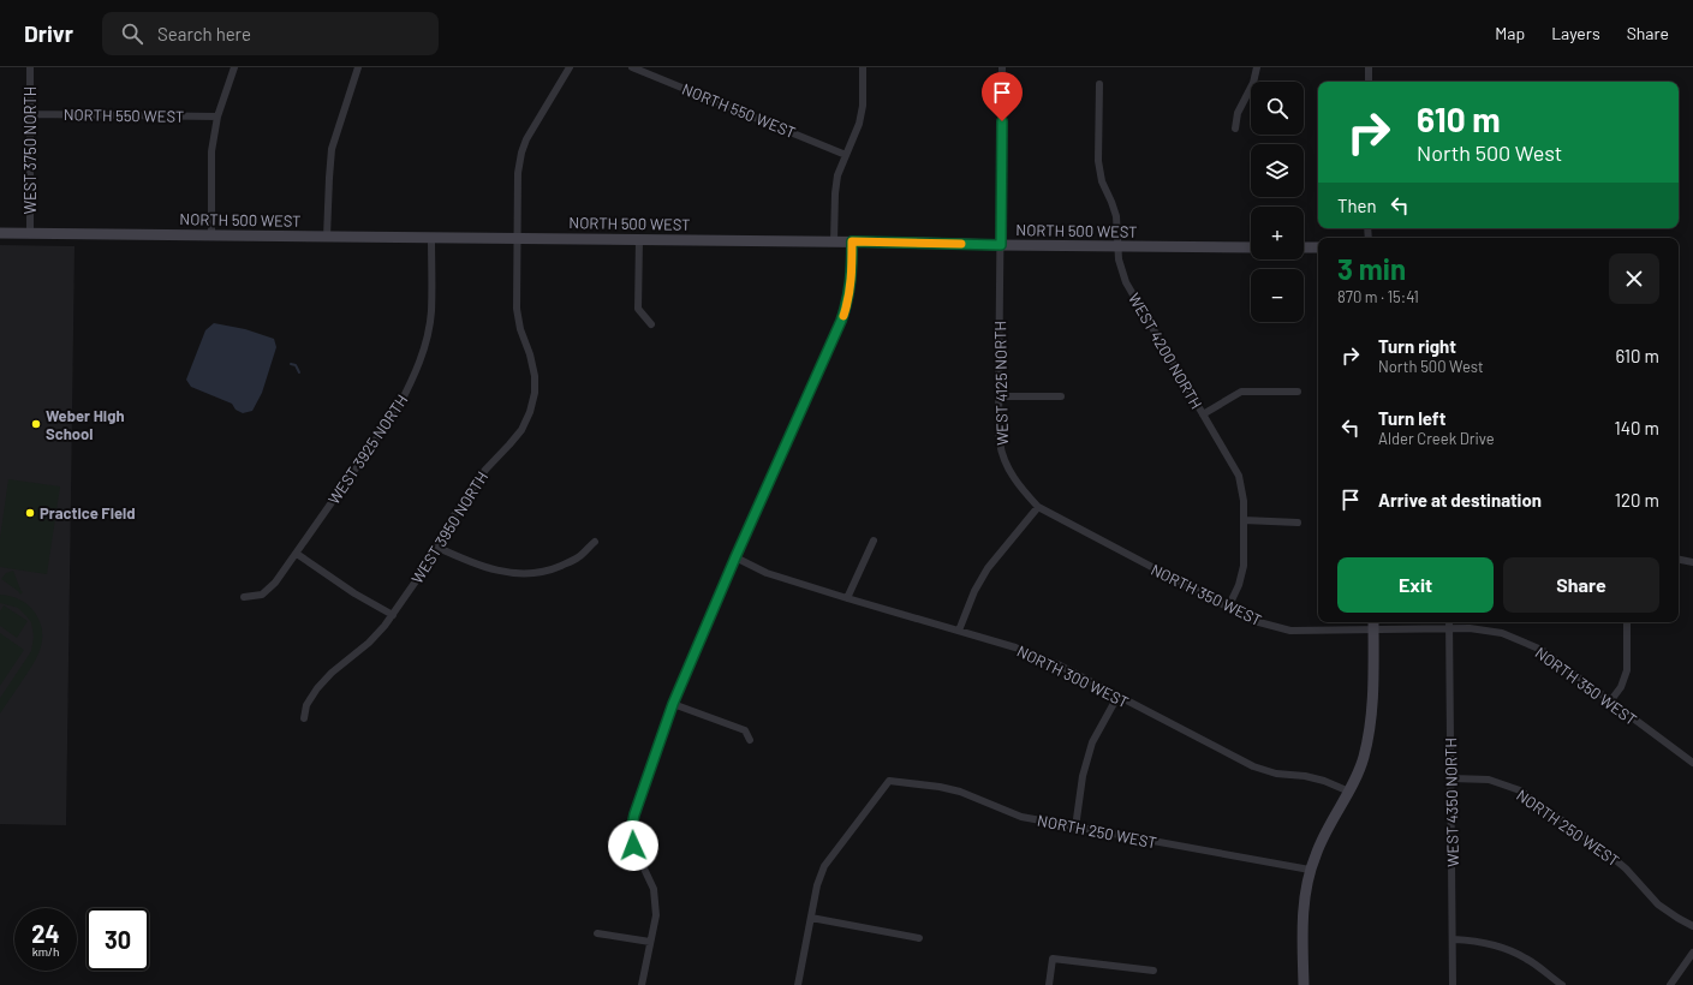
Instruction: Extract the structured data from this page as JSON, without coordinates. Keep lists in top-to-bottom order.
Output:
{
  "streets": {
    "street": [
      "NORTH 550 WEST",
      "WEST 3750 NORTH",
      "NORTH 500 WEST",
      "WEST 4200 NORTH",
      "WEST 4125 NORTH",
      "WEST 3925 NORTH",
      "WEST 3950 NORTH",
      "NORTH 350 WEST",
      "NORTH 300 WEST",
      "WEST 4350 NORTH",
      "NORTH 250 WEST"
    ]
  },
  "crossings": [
    ["NORTH 550 WEST", "WEST 3750 NORTH"],
    ["WEST 3750 NORTH", "NORTH 500 WEST"],
    ["NORTH 500 WEST", "WEST 4200 NORTH"],
    ["NORTH 500 WEST", "WEST 4125 NORTH"],
    ["NORTH 500 WEST", "WEST 3925 NORTH"],
    ["NORTH 500 WEST", "WEST 3950 NORTH"],
    ["WEST 4200 NORTH", "NORTH 350 WEST"],
    ["WEST 4125 NORTH", "NORTH 350 WEST"],
    ["NORTH 350 WEST", "WEST 4350 NORTH"],
    ["WEST 4350 NORTH", "NORTH 250 WEST"]
  ],
  "places": ["Weber High School", "Practice Field"],
  "page": {
    "header": "Drivr",
    "search": "Search here",
    "nav": ["Map", "Layers", "Share"],
    "map_buttons": ["+", "−"],
    "turn": ["610 m", "North 500 West"],
    "then": "Then",
    "heading": ["3 min", "870 m · 15:41"],
    "list": [
      {
        "name": "Turn right",
        "note": "North 500 West",
        "value": "610 m"
      },
      {
        "name": "Turn left",
        "note": "Alder Creek Drive",
        "value": "140 m"
      },
      {
        "name": "Arrive at destination",
        "value": "120 m"
      }
    ],
    "buttons": ["Exit", "Share"],
    "speed": "24 km/h",
    "limit": "30"
  }
}
